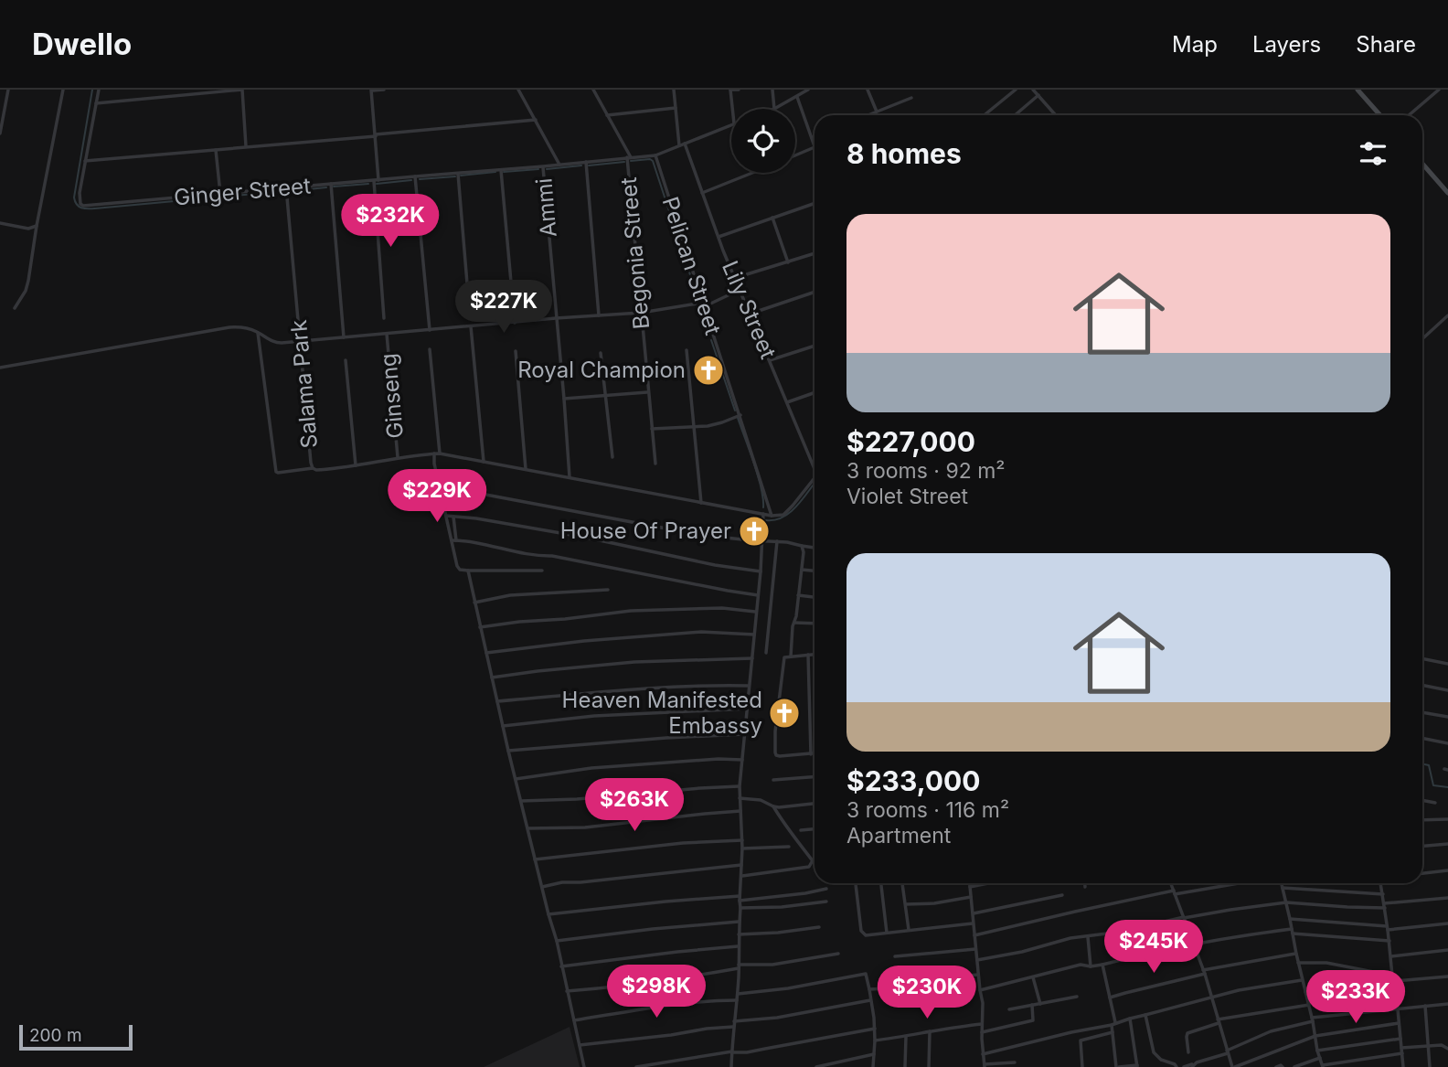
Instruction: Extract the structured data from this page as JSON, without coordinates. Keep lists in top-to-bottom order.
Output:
{
  "streets": {
    "street": [
      "Ginger Street",
      "Ammi",
      "Begonia Street",
      "Pelican Street",
      "Lily Street",
      "Salama Park",
      "Ginseng"
    ]
  },
  "crossings": [
    ["Ginger Street", "Ammi"],
    ["Ginger Street", "Begonia Street"],
    ["Ginger Street", "Pelican Street"],
    ["Ginger Street", "Lily Street"],
    ["Ginger Street", "Salama Park"],
    ["Ammi", "Salama Park"],
    ["Salama Park", "Ginseng"]
  ],
  "places": {
    "church": ["Royal Champion", "House Of Prayer", "Heaven Manifested Embassy"]
  },
  "scale_bar": "200 m",
  "page": {
    "header": "Dwello",
    "nav": ["Map", "Layers", "Share"],
    "heading": "8 homes",
    "list": [
      {
        "name": "$227,000",
        "note": "3 rooms · 92 m² · Violet Street"
      },
      {
        "name": "$233,000",
        "note": "3 rooms · 116 m² · Apartment"
      }
    ],
    "price": [
      "$232K",
      "$227K",
      "$229K",
      "$263K",
      "$245K",
      "$298K",
      "$230K",
      "$233K"
    ],
    "scale": "200 m"
  }
}
